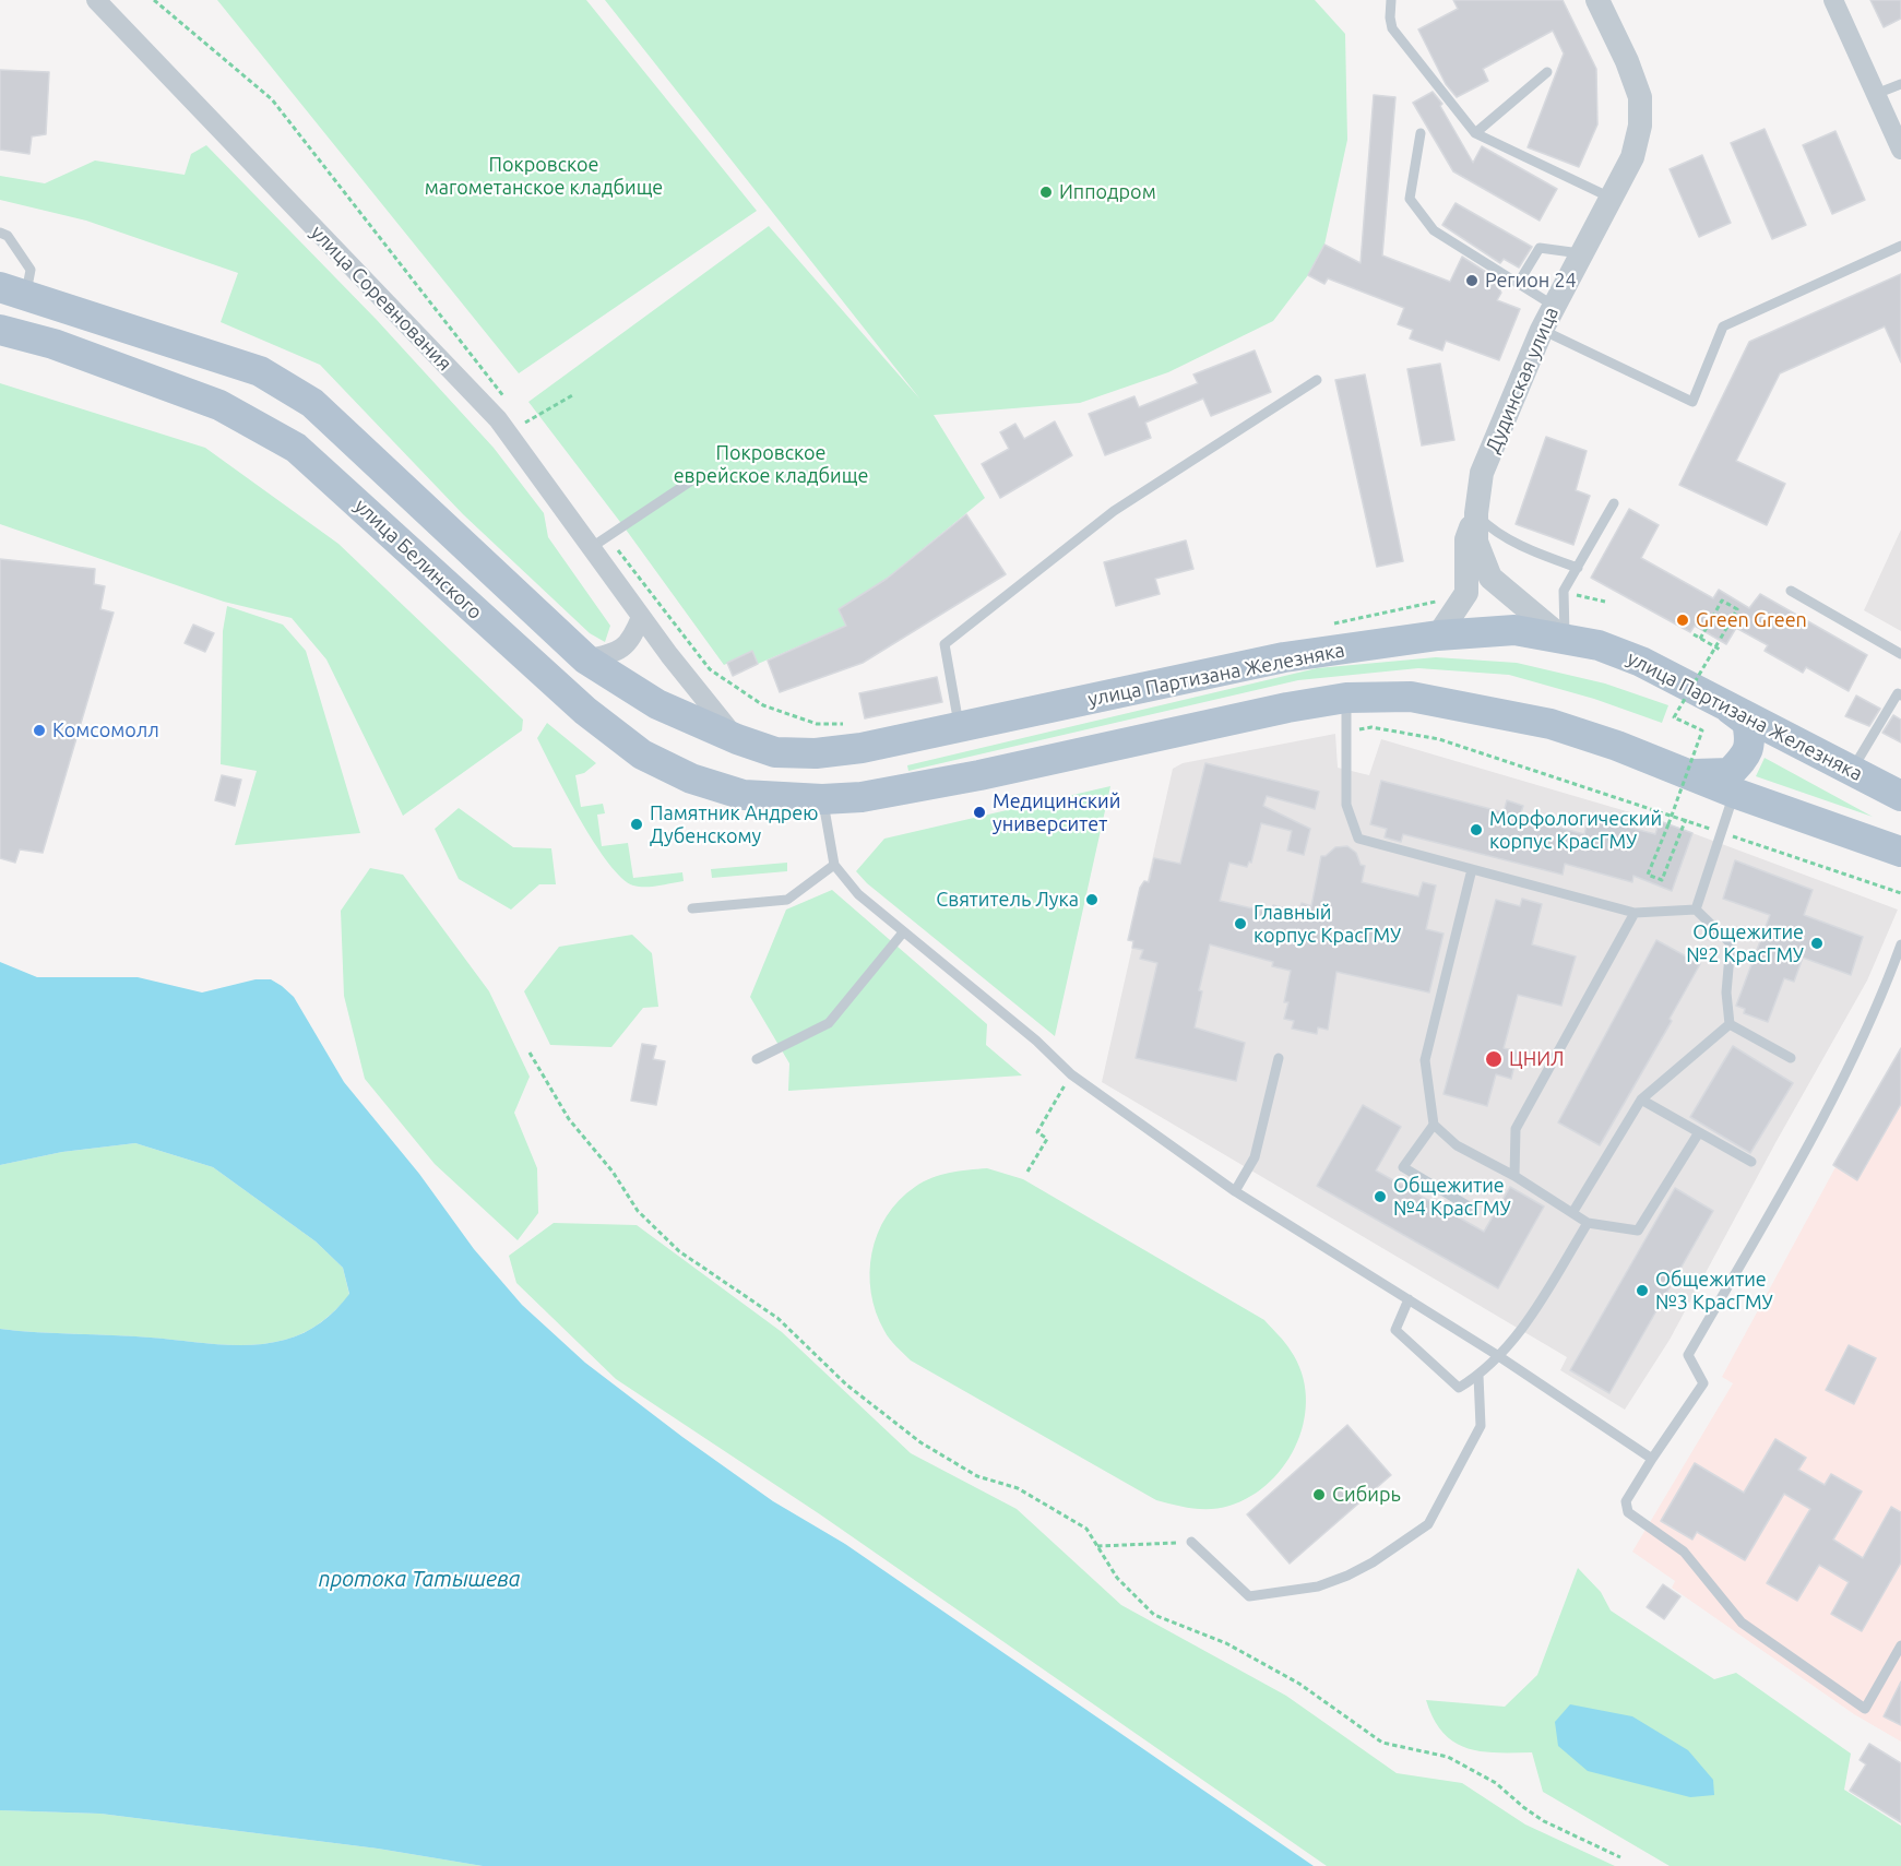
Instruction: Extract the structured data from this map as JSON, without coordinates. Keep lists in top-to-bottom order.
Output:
{
  "streets": {
    "main road": ["улица Белинского", "улица Партизана Железняка"],
    "street": ["улица Соревнования", "Дудинская улица"]
  },
  "crossings": [
    ["улица Соревнования", "улица Белинского"],
    ["улица Соревнования", "улица Партизана Железняка"],
    ["улица Белинского", "улица Партизана Железняка"]
  ],
  "water": ["протока Татышева"],
  "parks": ["Покровское магометанское кладбище", "Покровское еврейское кладбище"],
  "places": [
    "Ипподром",
    "Регион 24",
    "Green Green",
    "Комсомолл",
    "Медицинский университет",
    "Памятник Андрею Дубенскому",
    "Морфологический корпус КрасГМУ",
    "Святитель Лука",
    "Главный корпус КрасГМУ",
    "Общежитие №2 КрасГМУ",
    "ЦНИЛ",
    "Общежитие №4 КрасГМУ",
    "Общежитие №3 КрасГМУ",
    "Сибирь"
  ]
}
